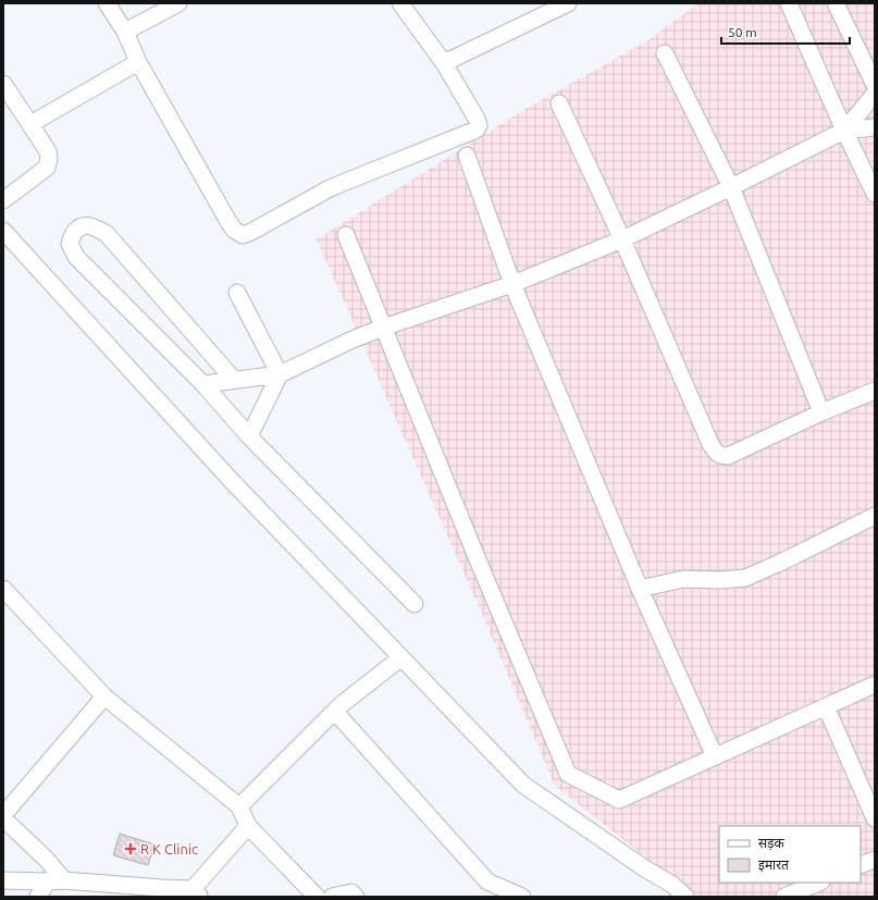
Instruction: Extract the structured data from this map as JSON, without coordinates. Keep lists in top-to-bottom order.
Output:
{
  "places": {
    "health": ["R K Clinic"]
  },
  "legend": ["सड़क", "इमारत"],
  "scale_bar": "50 m"
}
